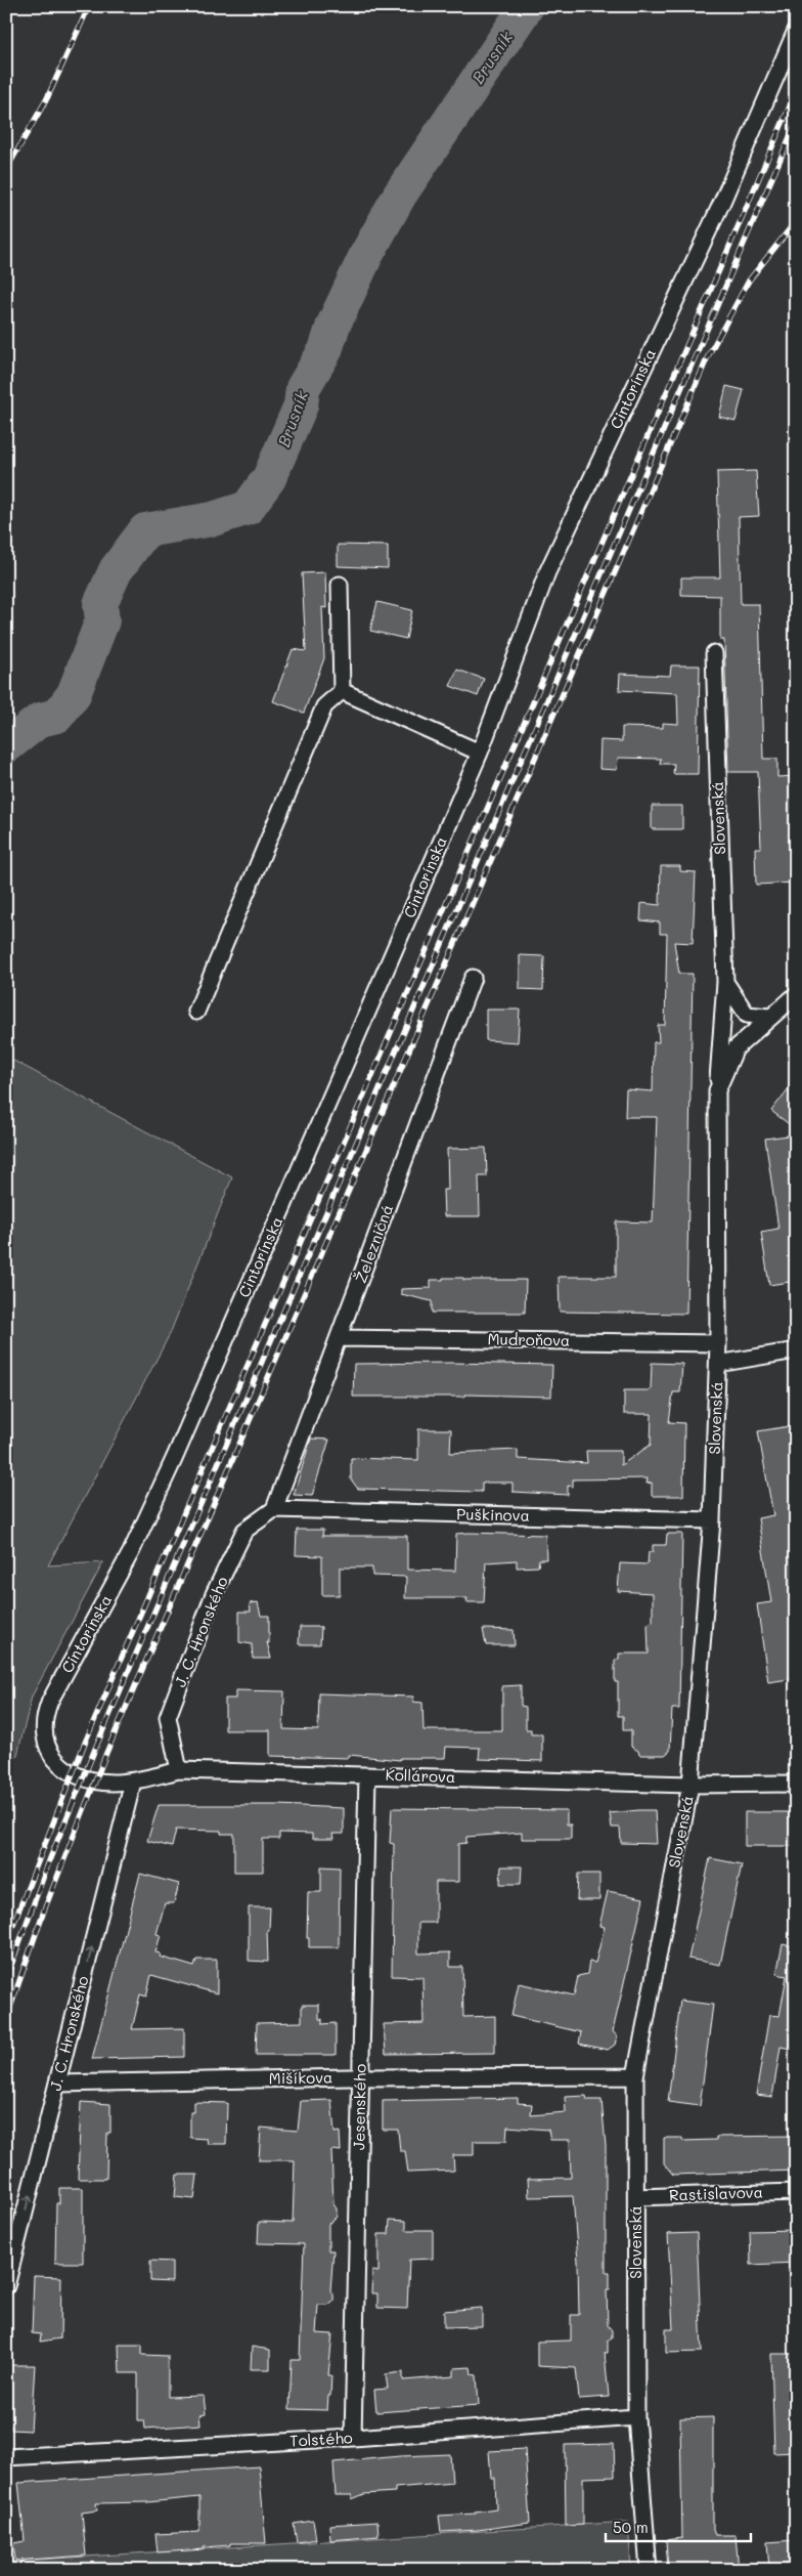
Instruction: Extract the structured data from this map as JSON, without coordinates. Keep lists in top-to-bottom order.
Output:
{
  "streets": {
    "street": [
      "Cintorínska",
      "Slovenská",
      "Železničná",
      "Mudroňova",
      "Puškinova",
      "J. C. Hronského",
      "Kollárova",
      "Mišíkova",
      "Jesenského",
      "Rastislavova",
      "Tolstého"
    ]
  },
  "crossings": [
    ["Cintorínska", "Kollárova"],
    ["Slovenská", "Mudroňova"],
    ["Slovenská", "Puškinova"],
    ["Slovenská", "Kollárova"],
    ["Slovenská", "Mišíkova"],
    ["Slovenská", "Rastislavova"],
    ["Slovenská", "Tolstého"],
    ["Železničná", "Mudroňova"],
    ["Železničná", "Puškinova"],
    ["Železničná", "J. C. Hronského"],
    ["Puškinova", "J. C. Hronského"],
    ["J. C. Hronského", "Kollárova"],
    ["J. C. Hronského", "Mišíkova"],
    ["Kollárova", "Jesenského"],
    ["Mišíkova", "Jesenského"],
    ["Jesenského", "Tolstého"]
  ],
  "one_way": ["J. C. Hronského"],
  "water": ["Brusník"],
  "scale_bar": "50 m"
}
